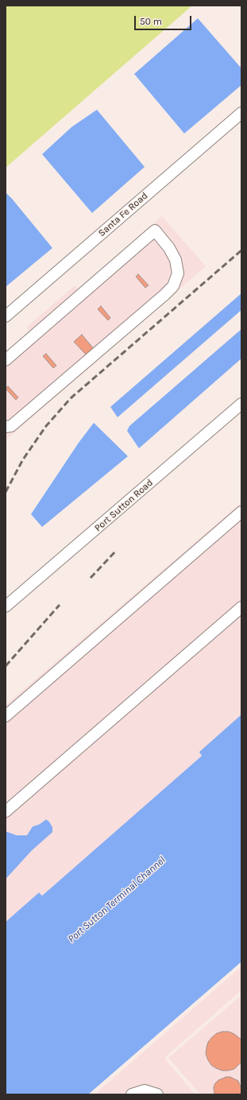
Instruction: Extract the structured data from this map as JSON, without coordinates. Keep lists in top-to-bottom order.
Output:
{
  "streets": {
    "street": ["Santa Fe Road", "Port Sutton Road"]
  },
  "water": ["Port Sutton Terminal Channel"],
  "scale_bar": "50 m"
}
